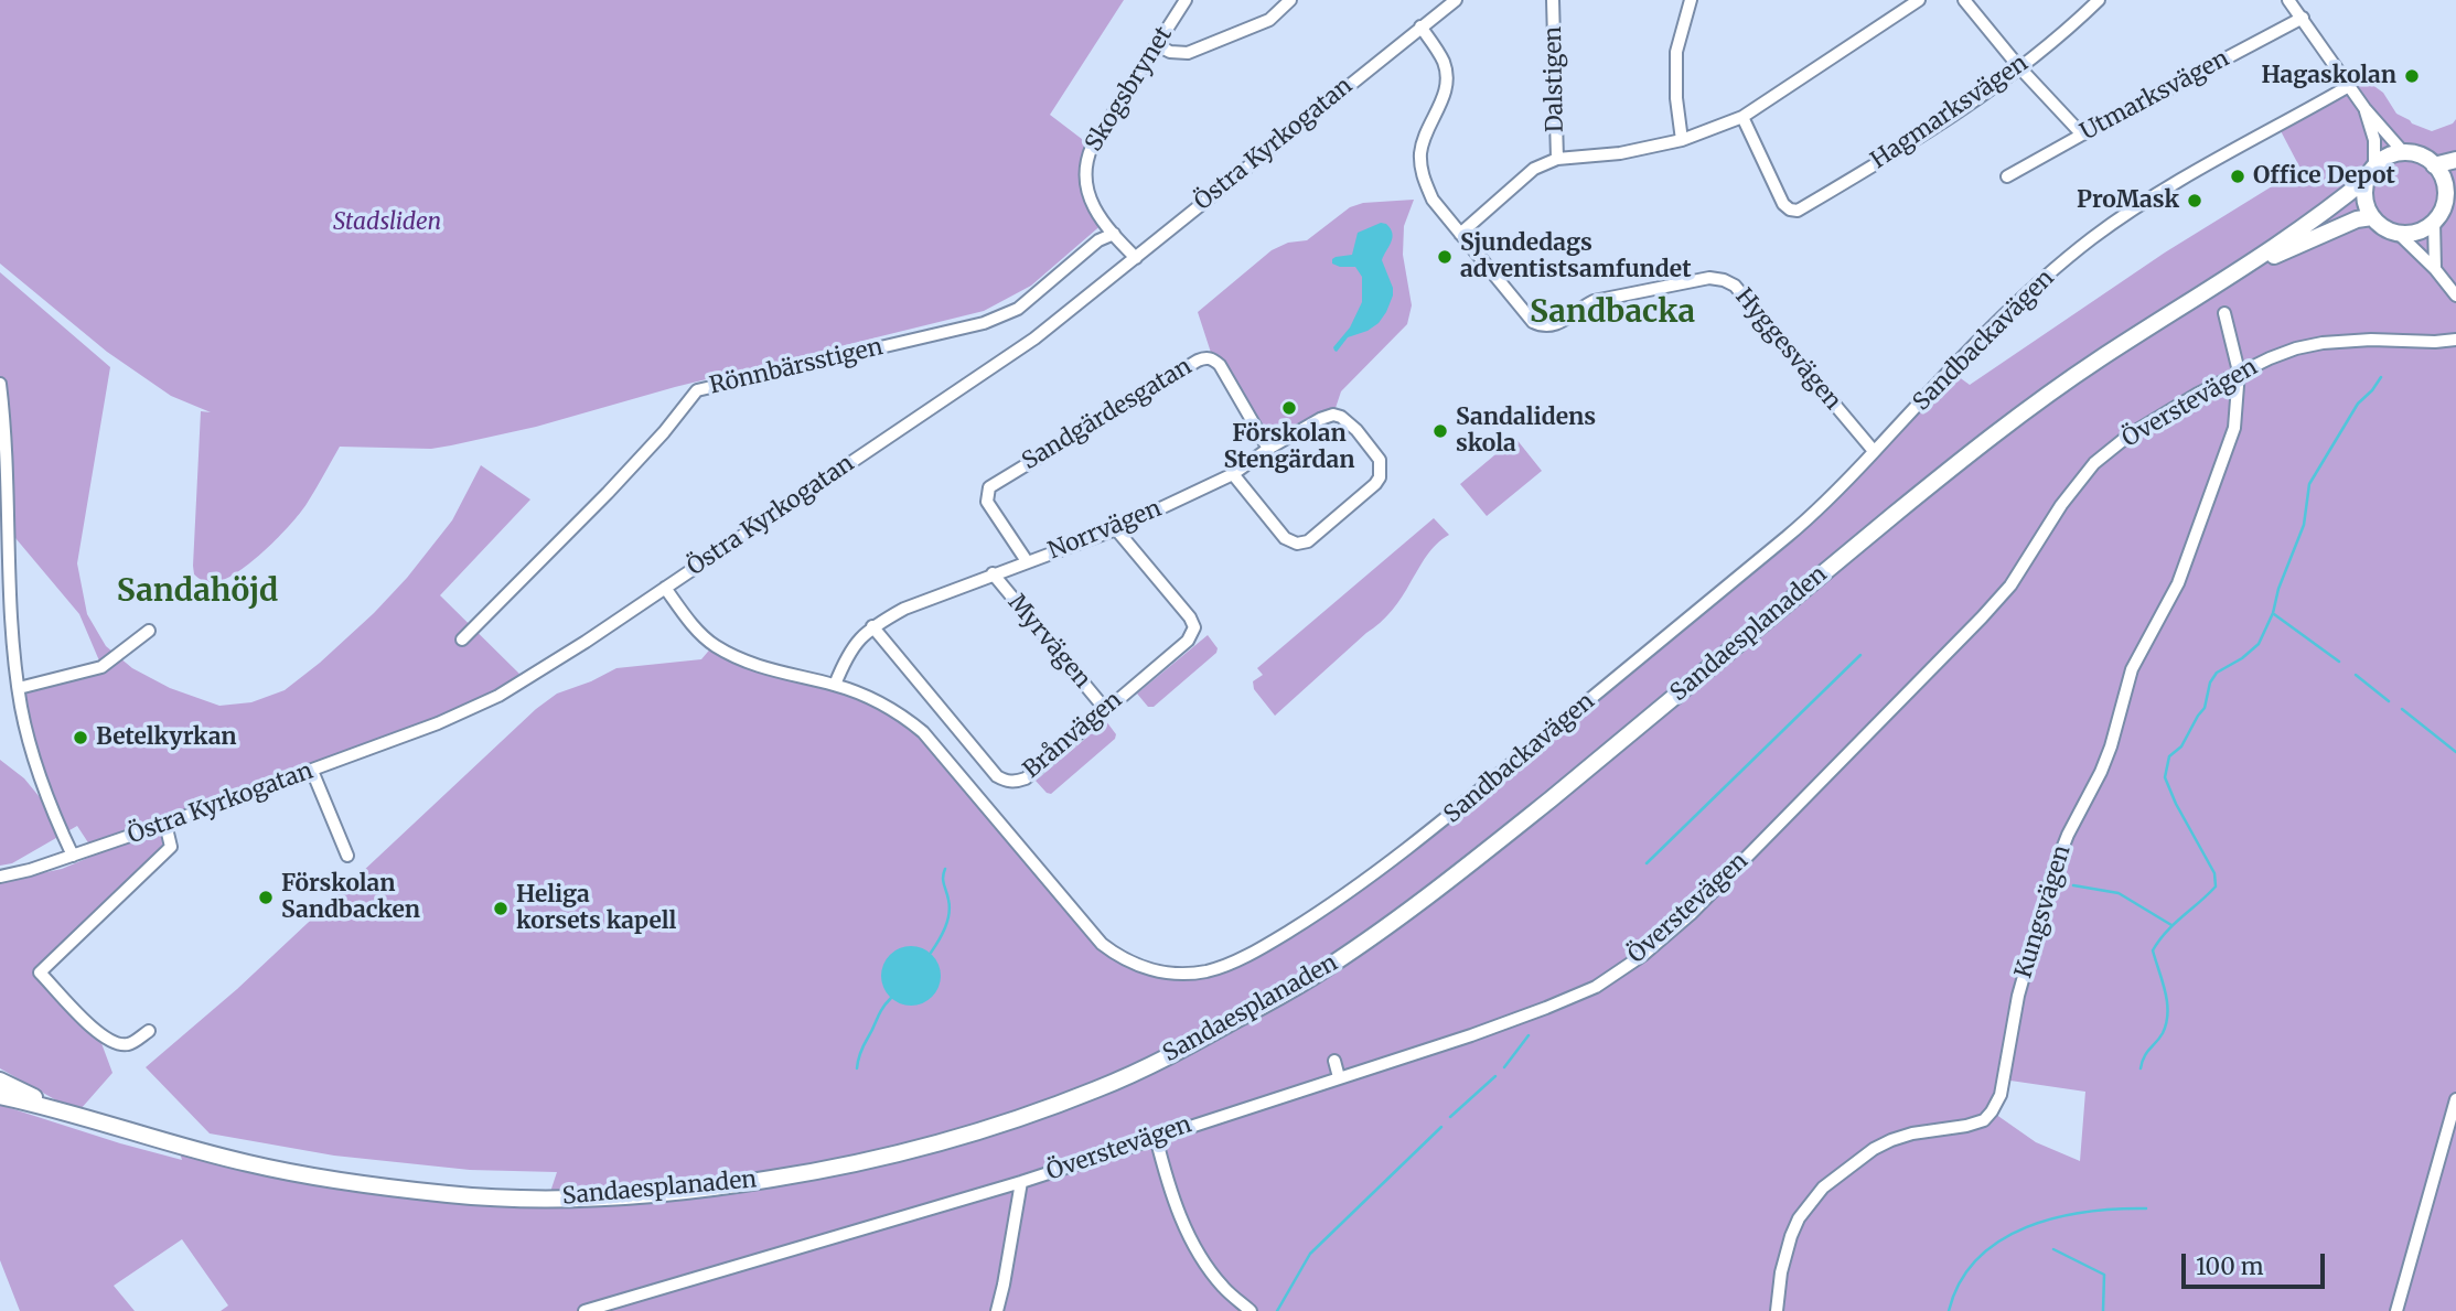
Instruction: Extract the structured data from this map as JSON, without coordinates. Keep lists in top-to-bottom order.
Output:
{
  "streets": {
    "main road": ["Sandaesplanaden"],
    "street": [
      "Dalstigen",
      "Skogsbrynet",
      "Utmarksvägen",
      "Hagmarksvägen",
      "Östra Kyrkogatan",
      "Sandbackavägen",
      "Hyggesvägen",
      "Rönnbärsstigen",
      "Överstevägen",
      "Sandgärdesgatan",
      "Norrvägen",
      "Myrvägen",
      "Brånvägen",
      "Kungsvägen"
    ]
  },
  "crossings": [
    ["Skogsbrynet", "Östra Kyrkogatan"],
    ["Skogsbrynet", "Rönnbärsstigen"],
    ["Östra Kyrkogatan", "Sandbackavägen"],
    ["Östra Kyrkogatan", "Hyggesvägen"],
    ["Sandbackavägen", "Hyggesvägen"],
    ["Sandbackavägen", "Norrvägen"],
    ["Överstevägen", "Kungsvägen"],
    ["Sandgärdesgatan", "Norrvägen"],
    ["Norrvägen", "Myrvägen"],
    ["Norrvägen", "Brånvägen"],
    ["Myrvägen", "Brånvägen"]
  ],
  "districts": ["Sandbacka", "Sandahöjd"],
  "parks": ["Stadsliden"],
  "places": [
    "Hagaskolan",
    "Office Depot",
    "ProMask",
    "Sjundedags adventistsamfundet",
    "Förskolan Stengärdan",
    "Sandalidens skola",
    "Betelkyrkan",
    "Förskolan Sandbacken",
    "Heliga korsets kapell"
  ],
  "scale_bar": "100 m"
}
